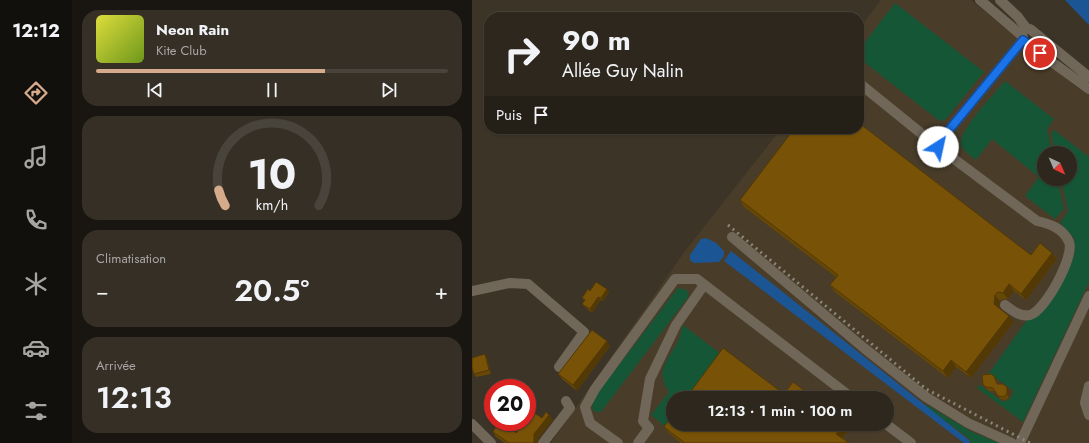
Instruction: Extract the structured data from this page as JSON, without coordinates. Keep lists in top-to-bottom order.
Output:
{
  "north": "bottom right",
  "page": {
    "tabs": "12:12",
    "turn": ["90 m", "Allée Guy Nalin"],
    "song": ["Neon Rain", "Kite Club"],
    "then": "Puis",
    "tile": [
      "Climatisation",
      ["Arrivée", "12:13"]
    ],
    "heat": ["−", "20.5°", "+"],
    "limit": "20",
    "trip": "12:13 · 1 min · 100 m",
    "gauge": ["10", "km/h"]
  }
}
